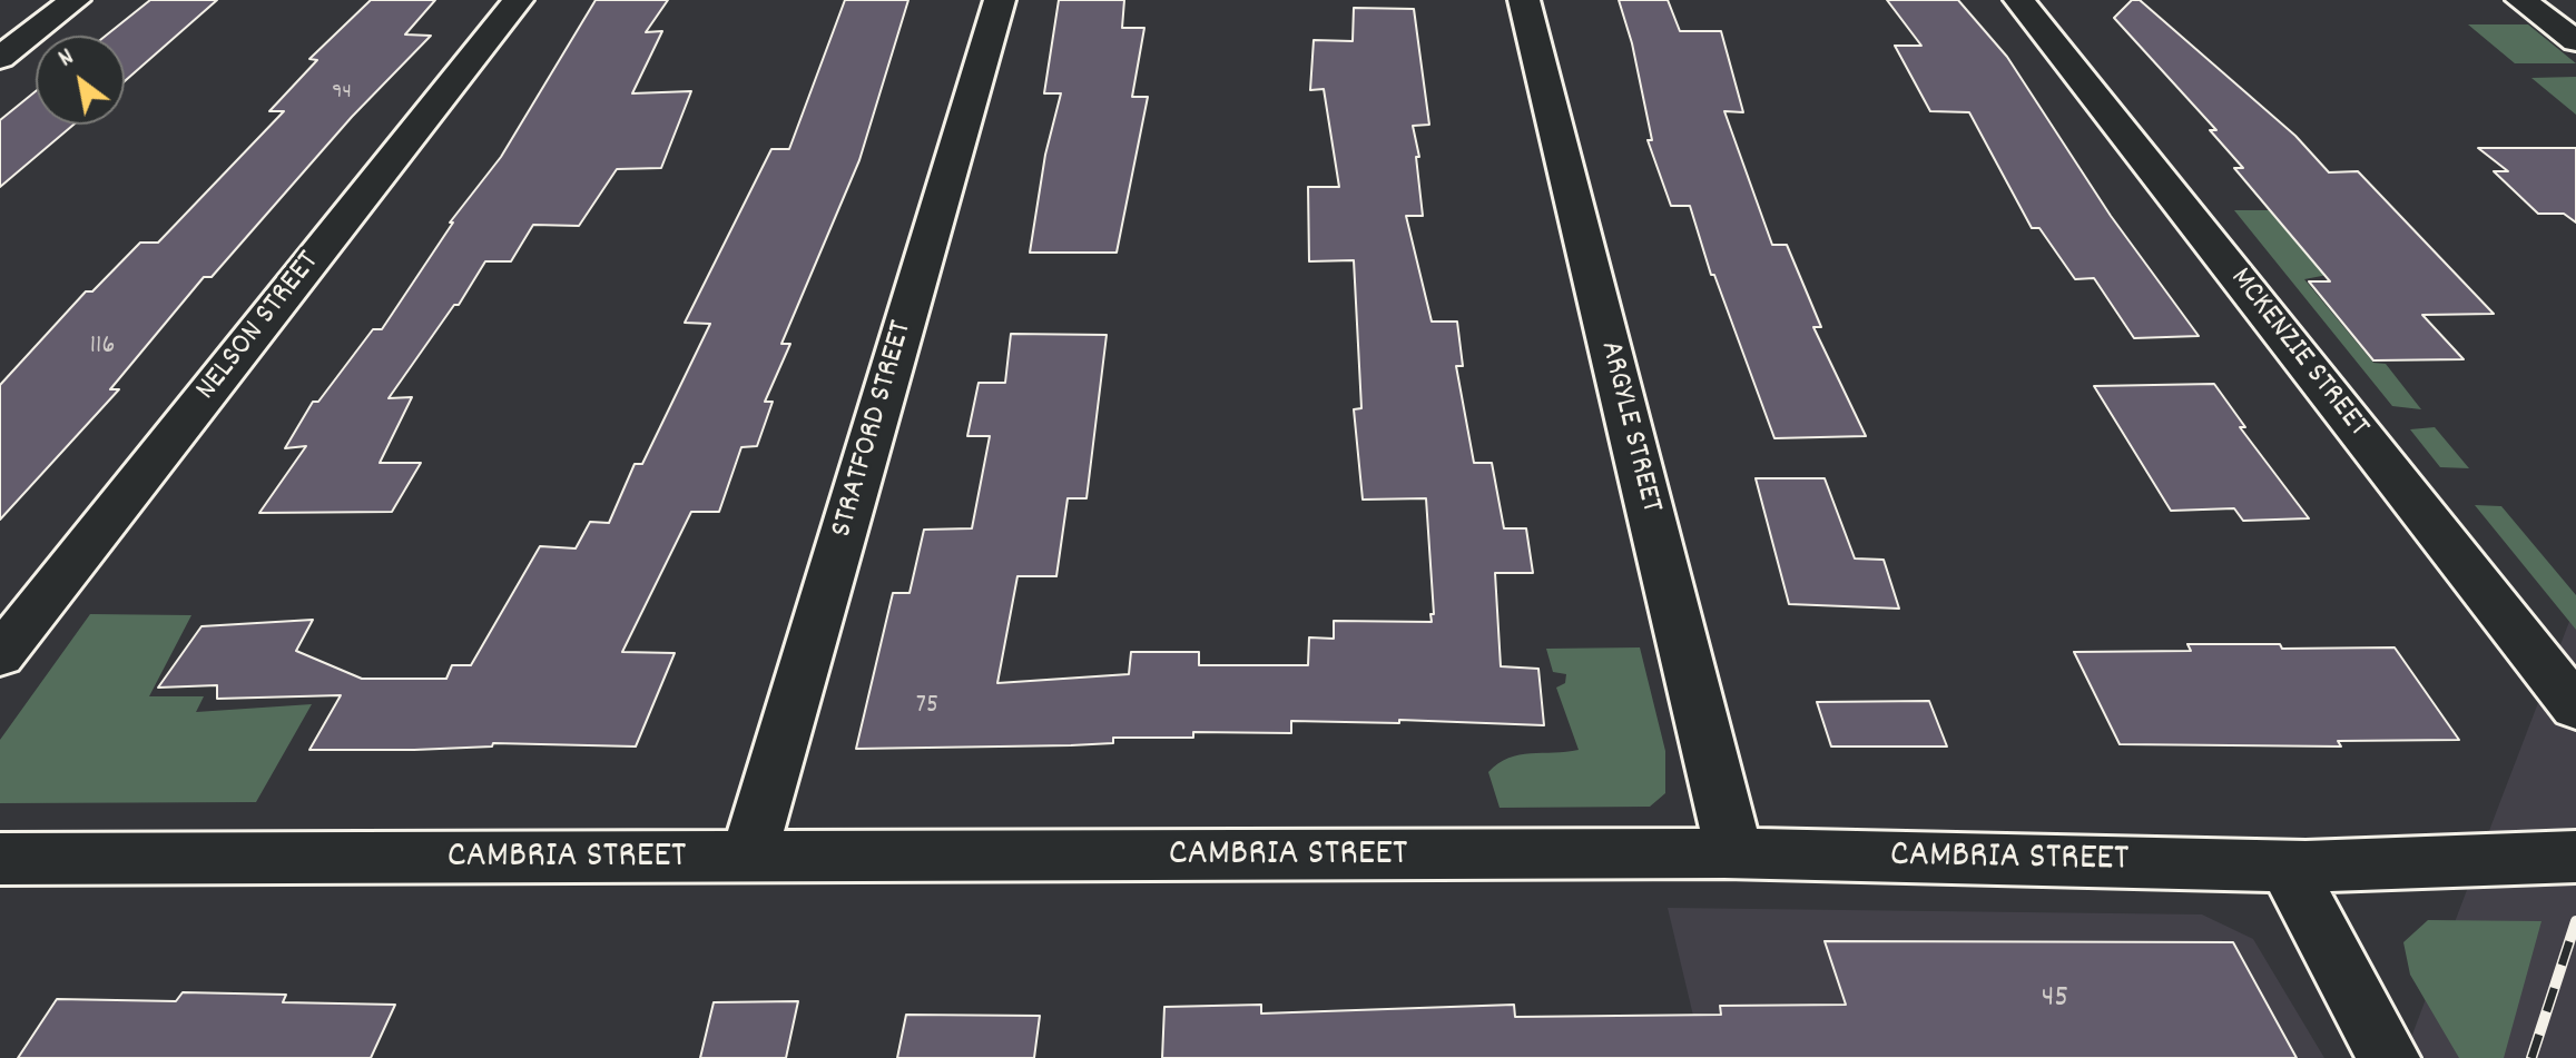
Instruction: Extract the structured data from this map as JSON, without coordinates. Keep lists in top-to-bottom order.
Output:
{
  "streets": {
    "street": [
      "NELSON STREET",
      "MCKENZIE STREET",
      "ARGYLE STREET",
      "STRATFORD STREET",
      "CAMBRIA STREET"
    ]
  },
  "crossings": [
    ["ARGYLE STREET", "CAMBRIA STREET"],
    ["STRATFORD STREET", "CAMBRIA STREET"]
  ],
  "house_numbers": [
    "94",
    "116",
    "75",
    "45"
  ],
  "north": "top left"
}
